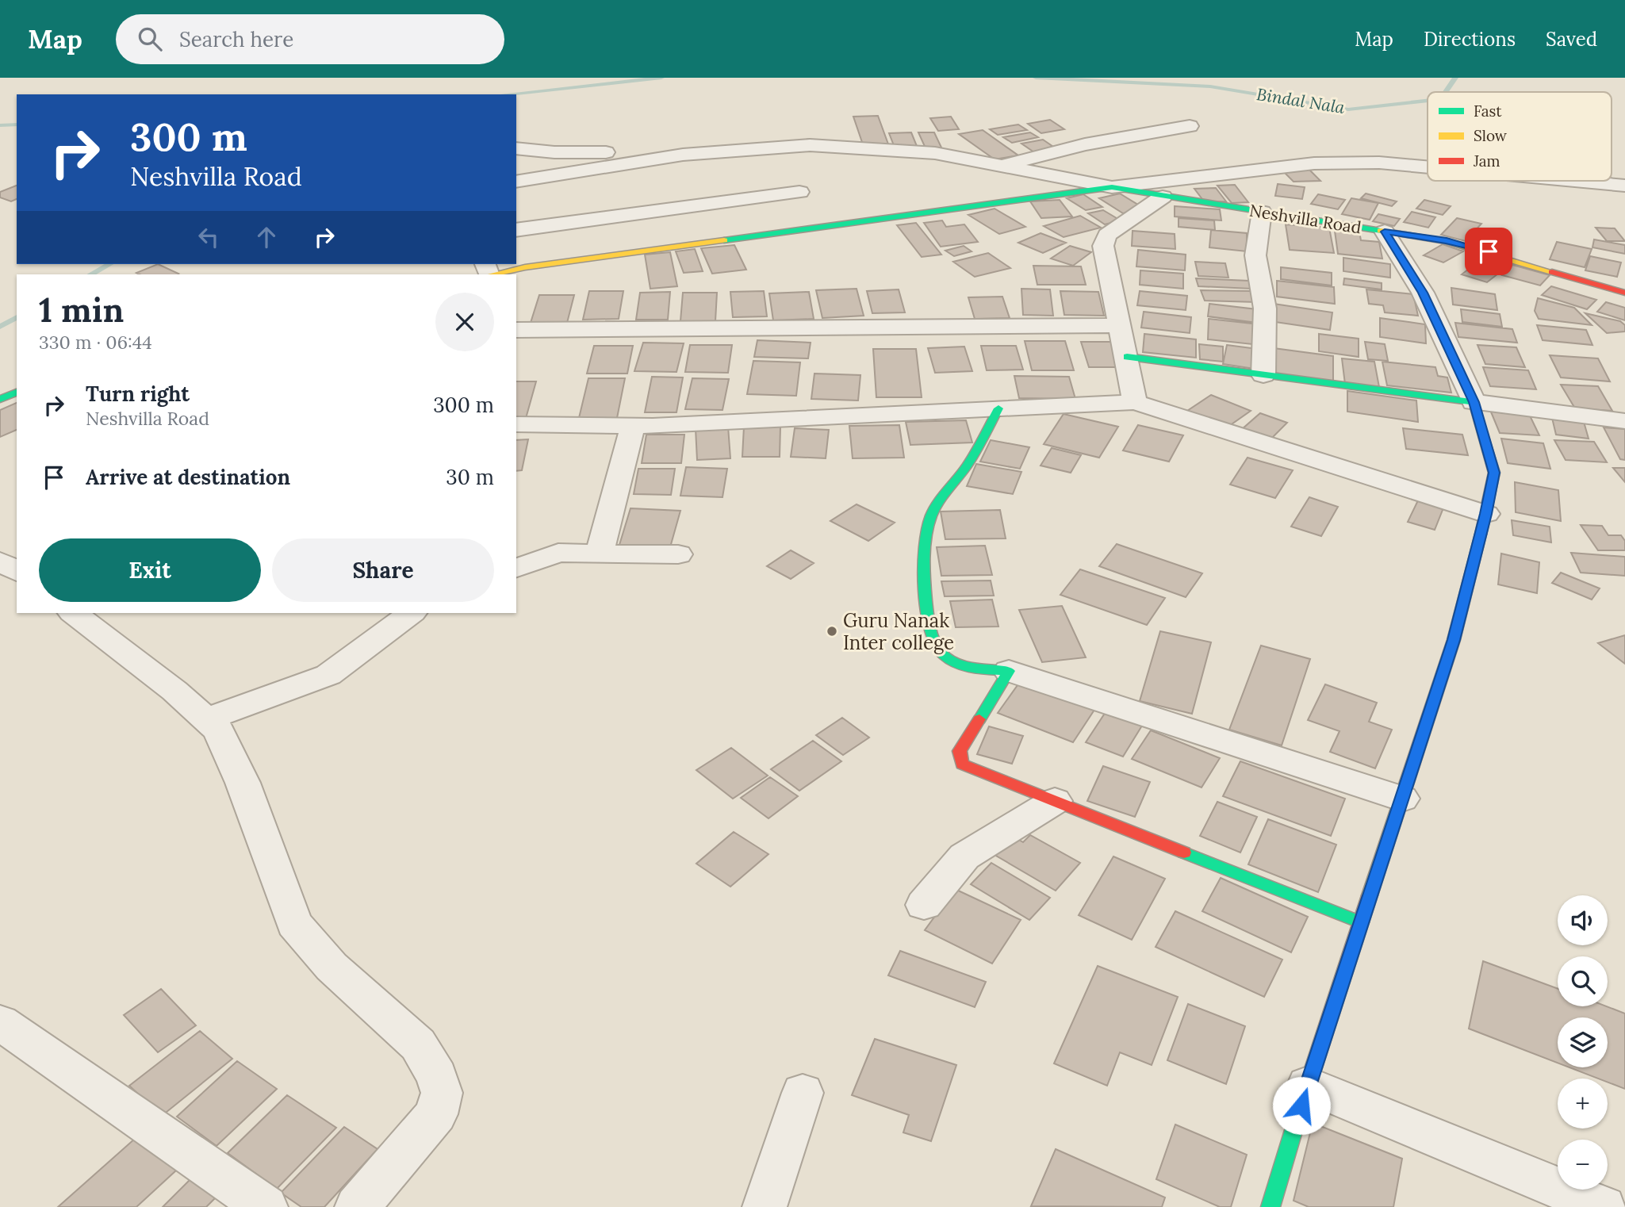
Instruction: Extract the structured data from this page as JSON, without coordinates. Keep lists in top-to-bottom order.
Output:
{
  "streets": {
    "street": ["Neshvilla Road"]
  },
  "water": ["Bindal Nala"],
  "places": ["Guru Nanak Inter college"],
  "legend": ["Fast", "Slow", "Jam"],
  "page": {
    "header": "Map",
    "search": "Search here",
    "nav": ["Map", "Directions", "Saved"],
    "turn": ["300 m", "Neshvilla Road"],
    "heading": ["1 min", "330 m · 06:44"],
    "list": [
      {
        "name": "Turn right",
        "note": "Neshvilla Road",
        "value": "300 m"
      },
      {
        "name": "Arrive at destination",
        "value": "30 m"
      }
    ],
    "buttons": ["Exit", "Share"],
    "map_buttons": ["+", "−"]
  }
}
